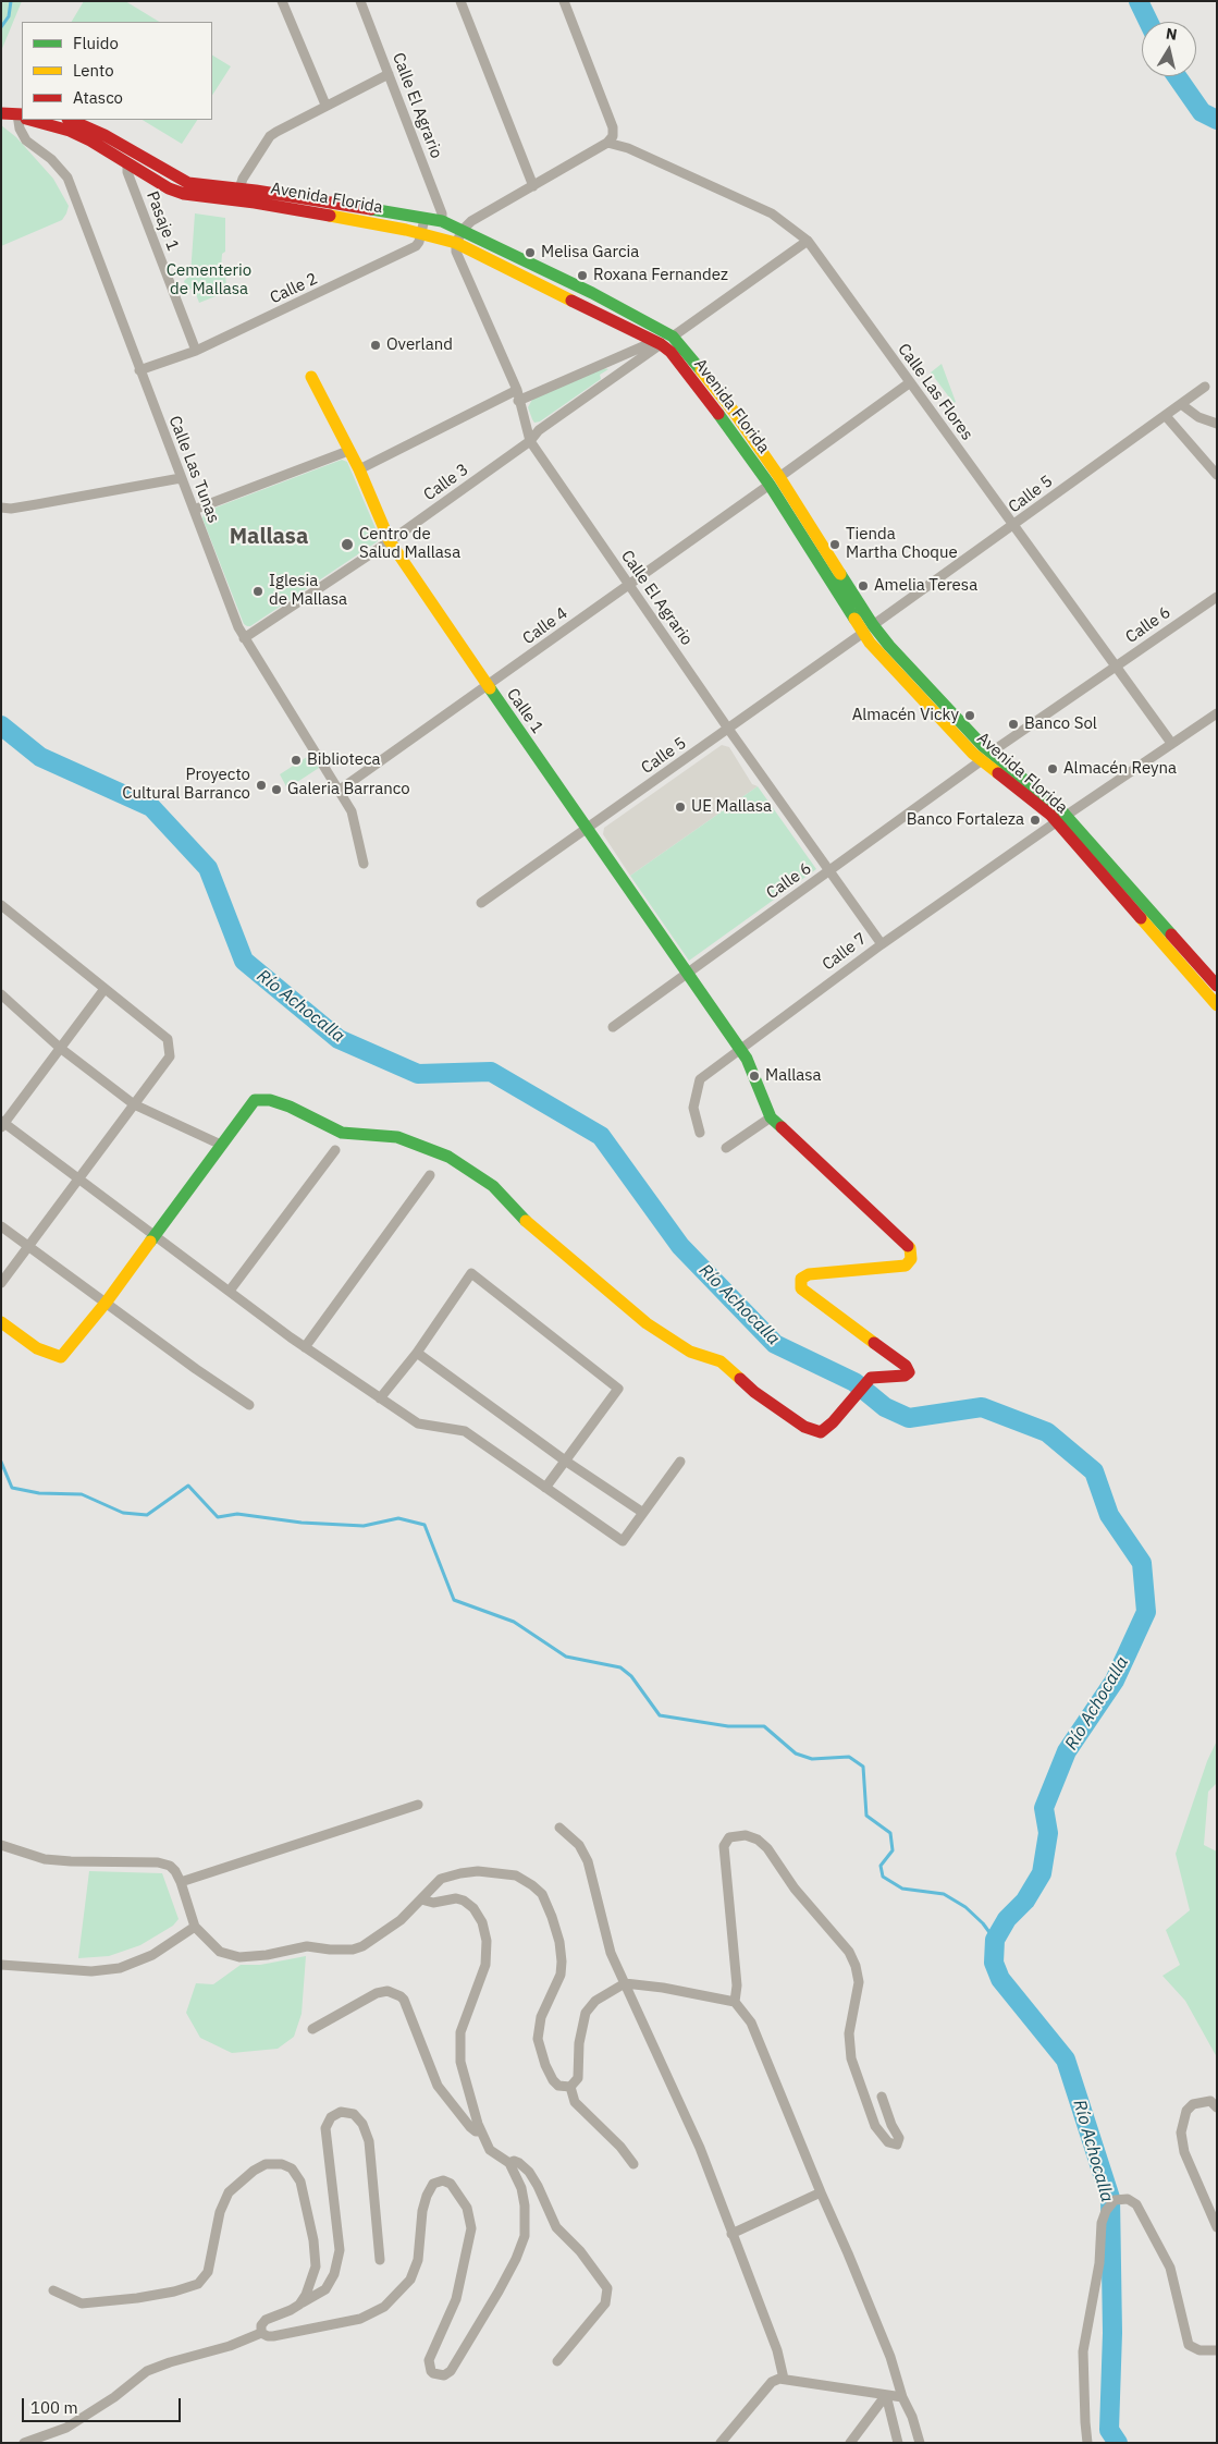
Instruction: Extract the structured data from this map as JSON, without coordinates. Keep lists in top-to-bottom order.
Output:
{
  "streets": {
    "main road": ["Avenida Florida", "Calle 1"],
    "street": [
      "Calle El Agrario",
      "Pasaje 1",
      "Calle 2",
      "Calle Las Flores",
      "Calle Las Tunas",
      "Calle 3",
      "Calle 5",
      "Calle 6",
      "Calle 4",
      "Calle 7"
    ]
  },
  "crossings": [
    ["Calle El Agrario", "Avenida Florida"],
    ["Calle El Agrario", "Calle 3"],
    ["Calle El Agrario", "Calle 5"],
    ["Calle El Agrario", "Calle 6"],
    ["Calle El Agrario", "Calle 4"],
    ["Calle El Agrario", "Calle 7"],
    ["Avenida Florida", "Pasaje 1"],
    ["Avenida Florida", "Calle 2"],
    ["Avenida Florida", "Calle 3"],
    ["Avenida Florida", "Calle 5"],
    ["Avenida Florida", "Calle 6"],
    ["Avenida Florida", "Calle 4"],
    ["Avenida Florida", "Calle 7"],
    ["Pasaje 1", "Calle 2"],
    ["Calle 2", "Calle Las Tunas"],
    ["Calle Las Flores", "Calle 5"],
    ["Calle Las Flores", "Calle 6"],
    ["Calle Las Flores", "Calle 7"],
    ["Calle Las Tunas", "Calle 3"],
    ["Calle Las Tunas", "Calle 4"],
    ["Calle 3", "Calle 1"],
    ["Calle 5", "Calle 1"],
    ["Calle 6", "Calle 1"],
    ["Calle 4", "Calle 1"],
    ["Calle 1", "Calle 7"]
  ],
  "districts": ["Mallasa"],
  "water": ["Río Achocalla"],
  "parks": ["Cementerio de Mallasa"],
  "places": [
    "Melisa Garcia",
    "Roxana Fernandez",
    "Overland",
    "Centro de Salud Mallasa",
    "Tienda Martha Choque",
    "Amelia Teresa",
    "Iglesia de Mallasa",
    "Almacén Vicky",
    "Banco Sol",
    "Biblioteca",
    "Almacén Reyna",
    "Proyecto Cultural Barranco",
    "Galeria Barranco",
    "UE Mallasa",
    "Banco Fortaleza",
    "Mallasa"
  ],
  "legend": ["Fluido", "Lento", "Atasco"],
  "scale_bar": "100 m",
  "north": "top"
}
